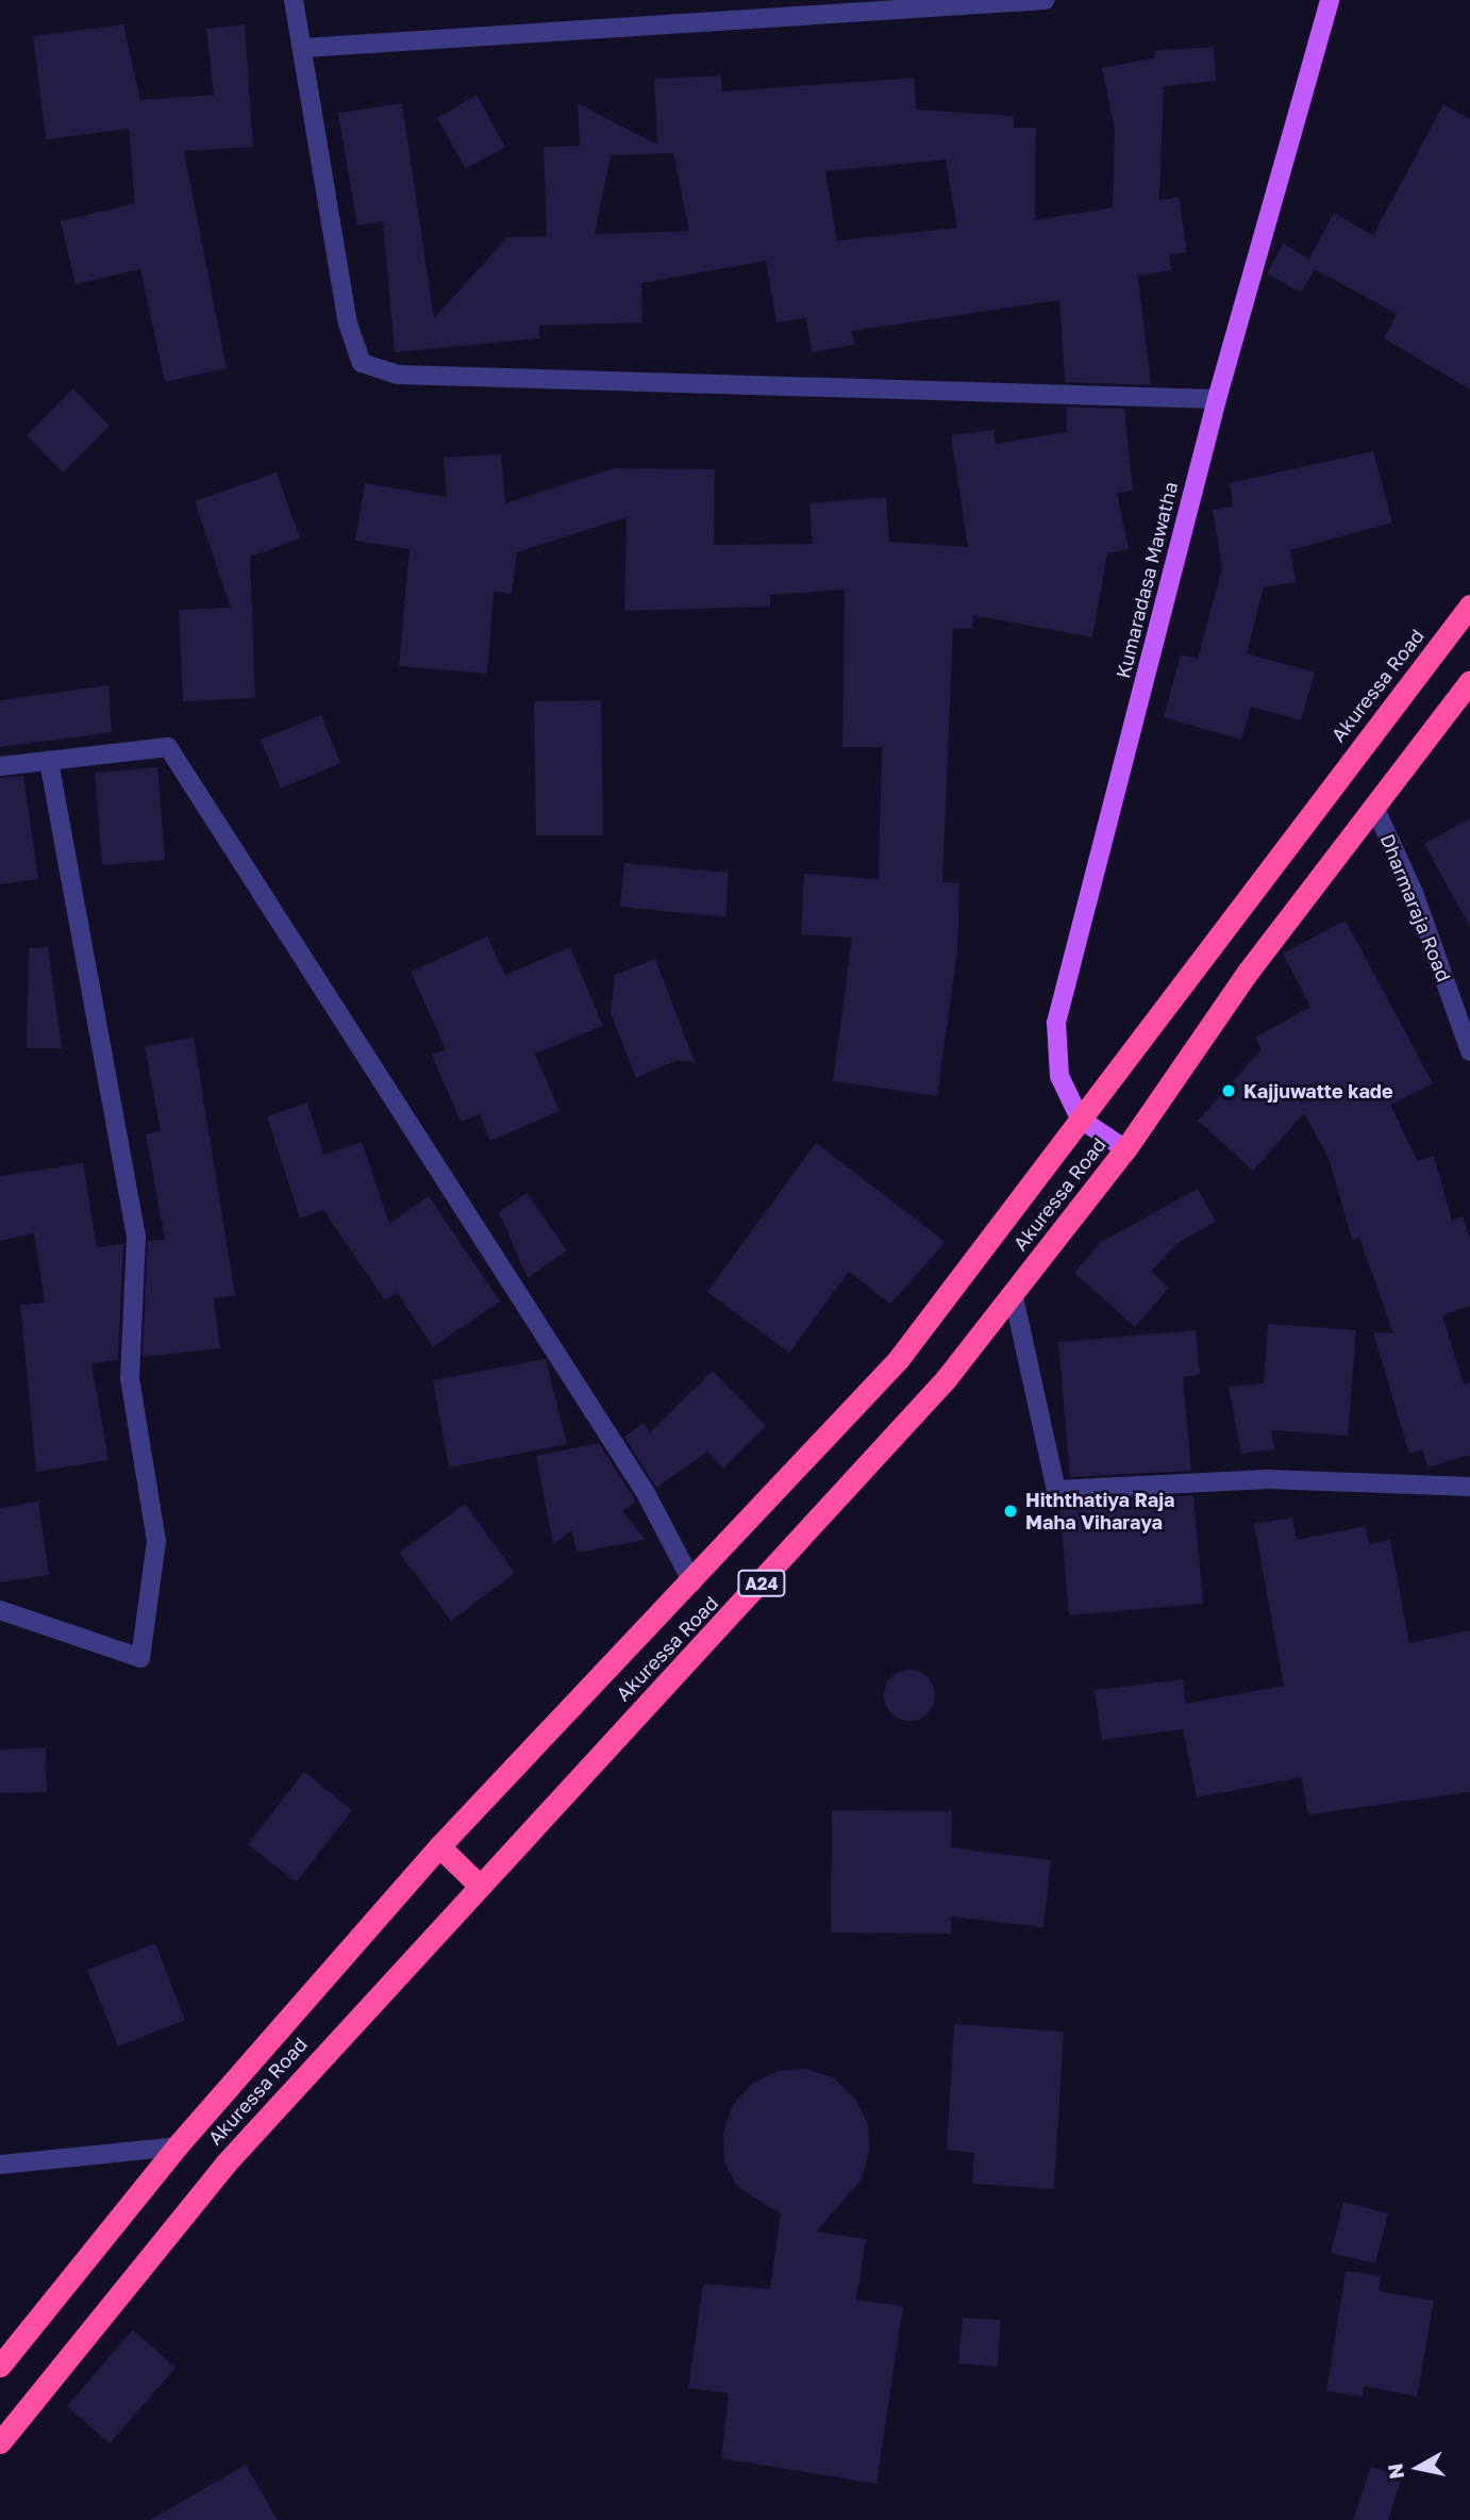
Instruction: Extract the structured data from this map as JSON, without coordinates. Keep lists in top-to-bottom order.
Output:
{
  "streets": {
    "highway": ["Akuressa Road", "A24"],
    "main road": ["Kumaradasa Mawatha"],
    "street": ["Dharmaraja Road"]
  },
  "crossings": [
    ["Kumaradasa Mawatha", "Akuressa Road"],
    ["Akuressa Road", "Dharmaraja Road"]
  ],
  "places": ["Kajjuwatte kade", "Hiththatiya Raja Maha Viharaya"],
  "north": "left"
}
